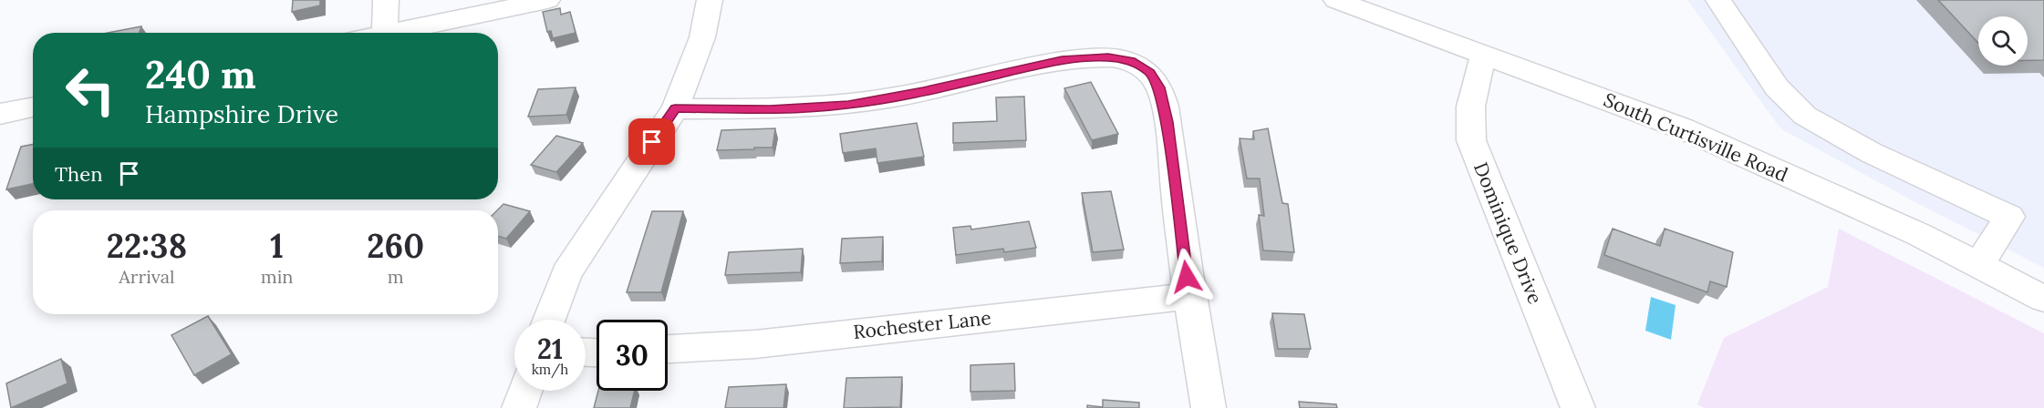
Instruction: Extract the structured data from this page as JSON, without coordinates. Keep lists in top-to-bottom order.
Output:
{
  "streets": {
    "street": ["South Curtisville Road", "Dominique Drive", "Rochester Lane"]
  },
  "crossings": [
    ["South Curtisville Road", "Dominique Drive"]
  ],
  "page": {
    "turn": ["240 m", "Hampshire Drive"],
    "then": "Then",
    "eta": [
      "22:38",
      "Arrival",
      "1",
      "min",
      "260",
      "m"
    ],
    "speed": "21 km/h",
    "limit": "30"
  }
}
